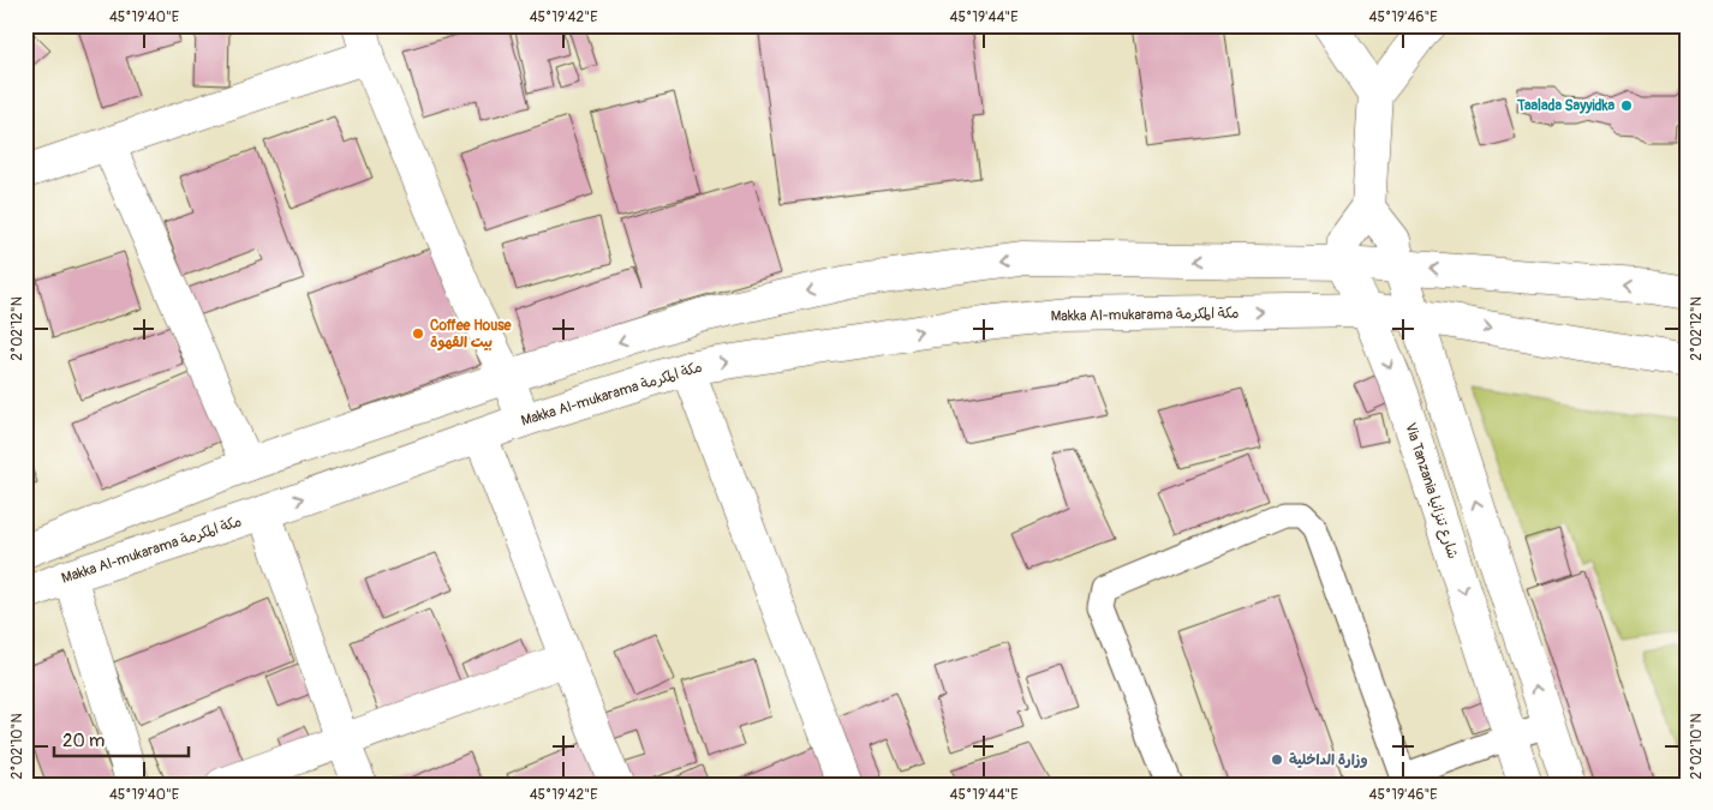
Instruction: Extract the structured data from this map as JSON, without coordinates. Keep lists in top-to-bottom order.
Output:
{
  "streets": {
    "main road": ["Makka Al-mukarama مكة المكرمة", "Via Tanzania شارع تنزانيا"]
  },
  "crossings": [
    ["Makka Al-mukarama مكة المكرمة", "Via Tanzania شارع تنزانيا"]
  ],
  "places": ["Taalada Sayyidka", "Coffee House بيت القهوة", "وزارة الداخلية"],
  "scale_bar": "20 m",
  "coordinates": [
    "45°19'40\"E",
    "45°19'42\"E",
    "45°19'44\"E",
    "45°19'46\"E",
    "2°02'12\"N",
    "2°02'10\"N"
  ]
}
